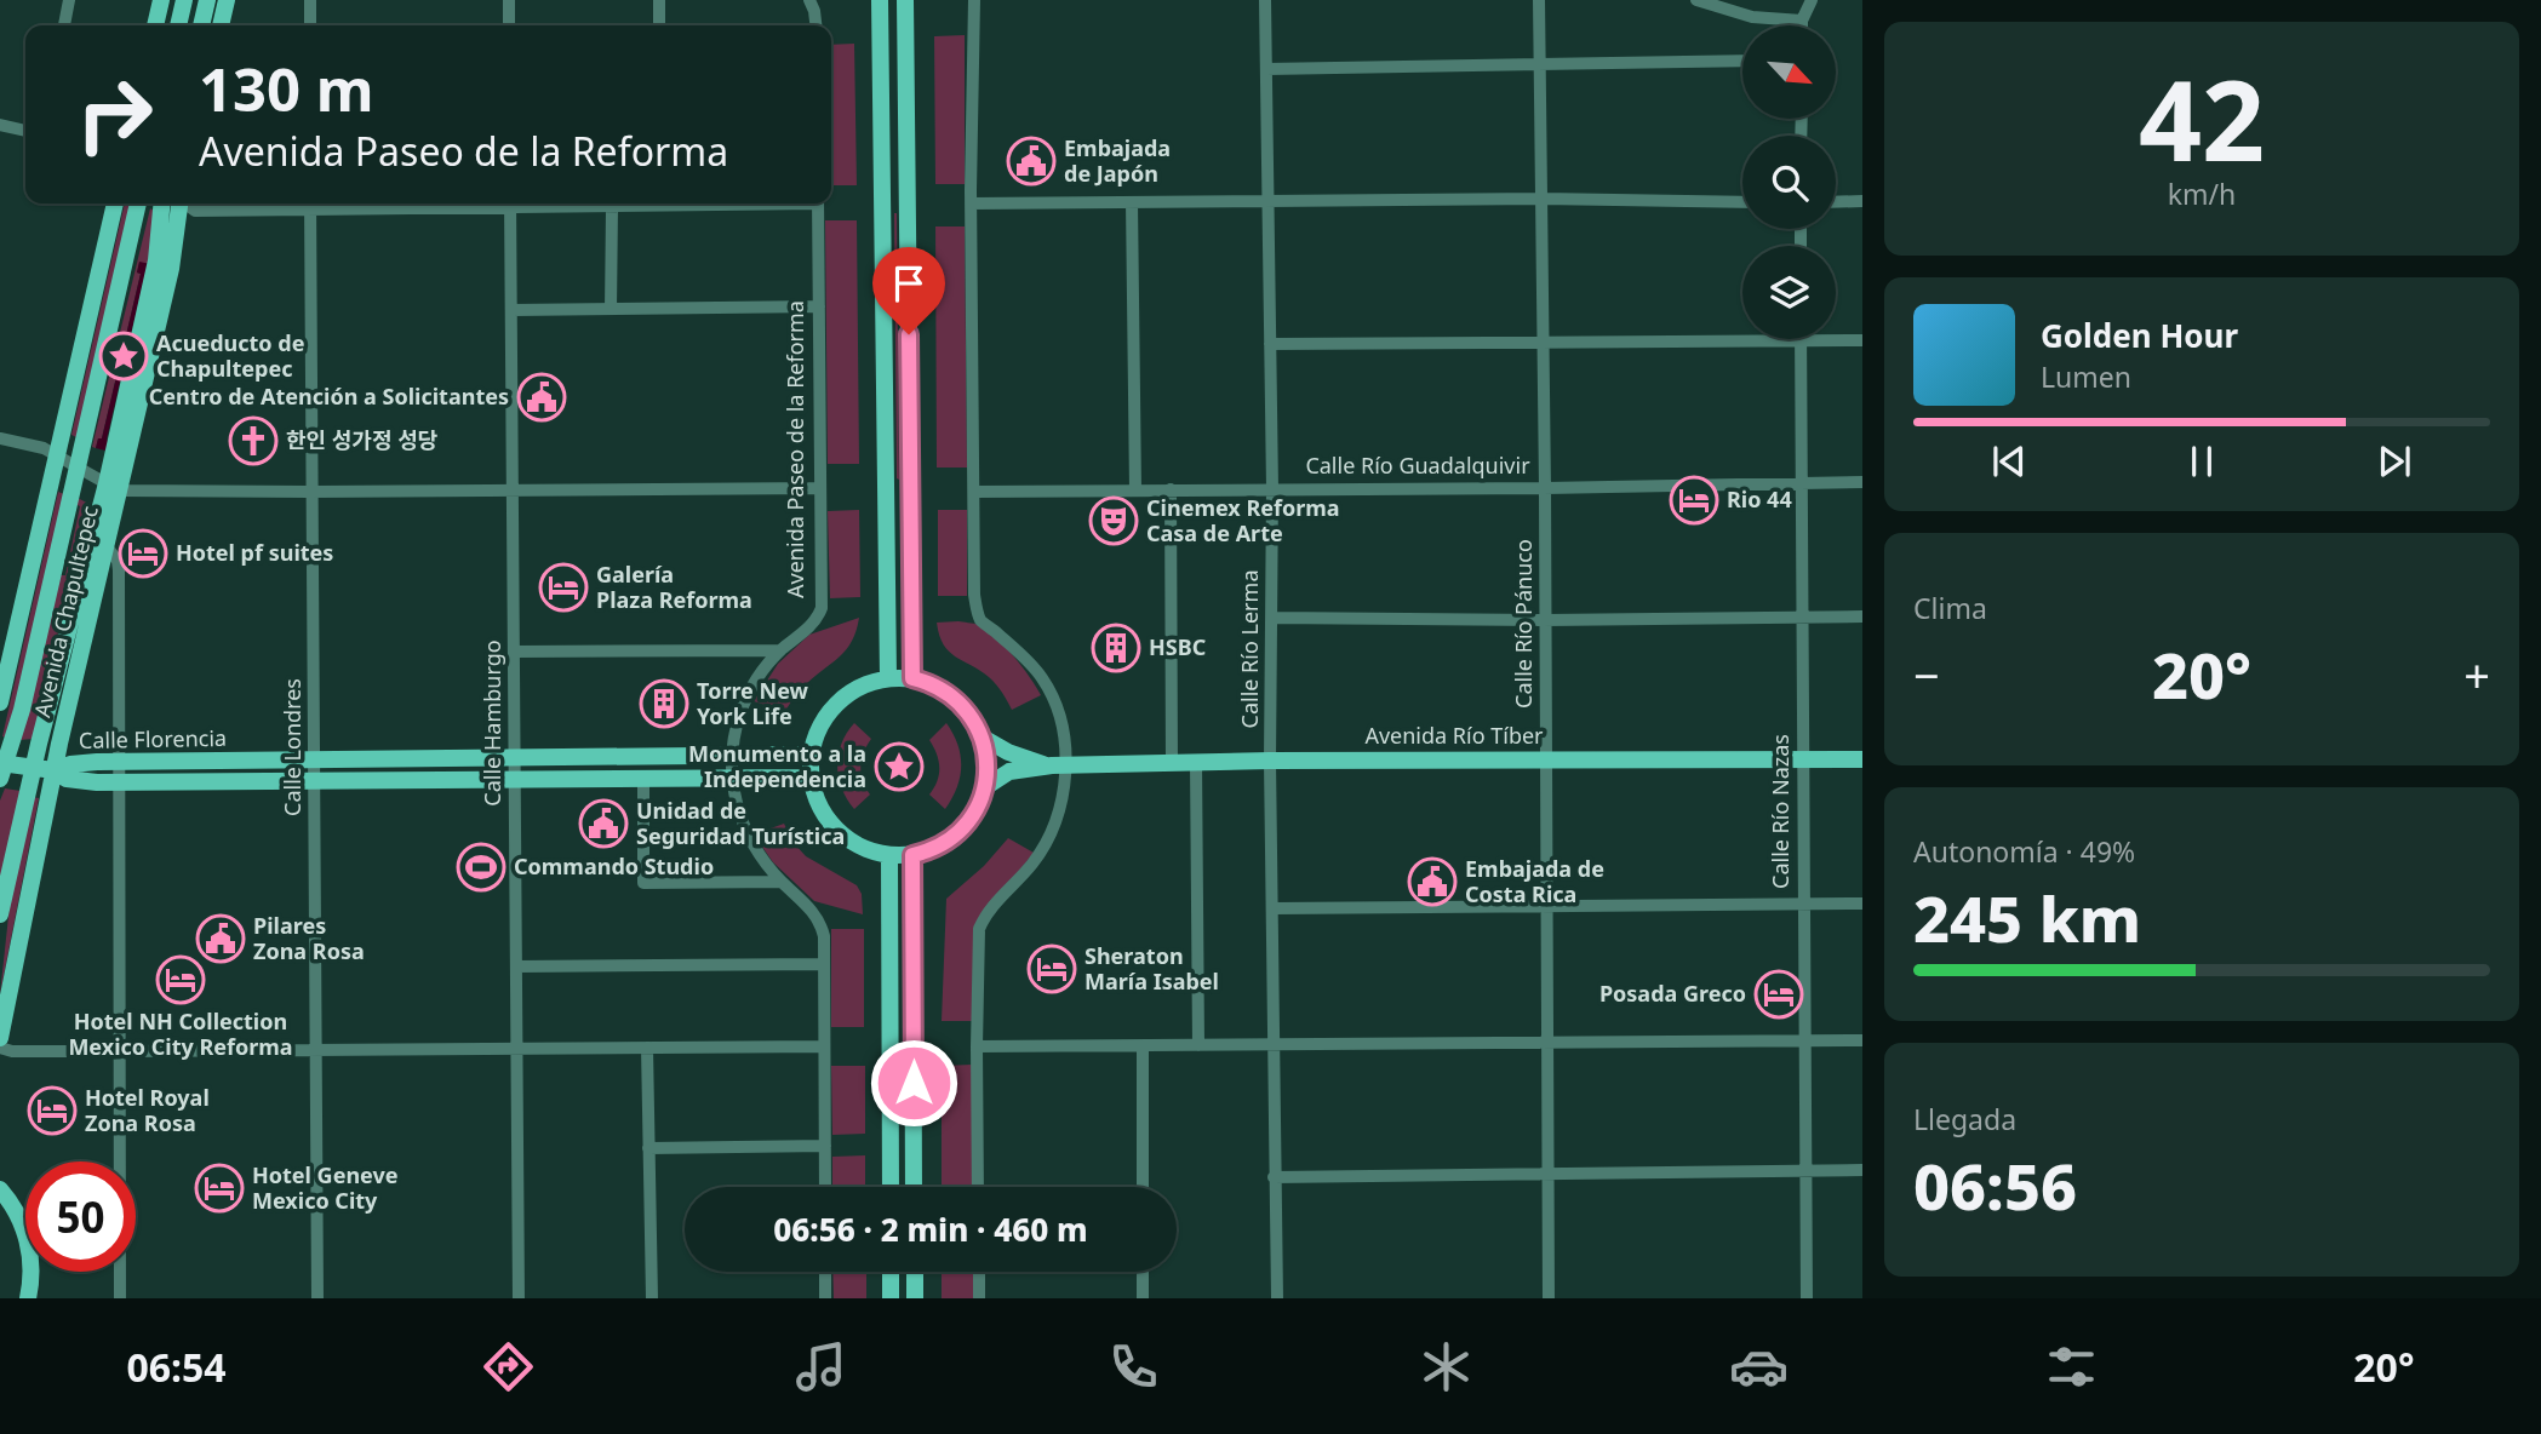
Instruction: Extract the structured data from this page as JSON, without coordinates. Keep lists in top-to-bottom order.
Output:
{
  "streets": {
    "main road": ["Avenida Chapultepec", "Avenida Río Tíber", "Calle Florencia"],
    "street": [
      "Avenida Paseo de la Reforma",
      "Calle Río Guadalquivir",
      "Calle Río Pánuco",
      "Calle Río Lerma",
      "Calle Hamburgo",
      "Calle Londres",
      "Calle Río Nazas"
    ]
  },
  "crossings": [
    ["Avenida Paseo de la Reforma", "Calle Florencia"],
    ["Calle Río Guadalquivir", "Calle Río Pánuco"],
    ["Calle Río Guadalquivir", "Calle Río Lerma"],
    ["Calle Río Guadalquivir", "Calle Río Nazas"],
    ["Avenida Chapultepec", "Calle Florencia"],
    ["Calle Río Pánuco", "Avenida Río Tíber"],
    ["Calle Río Lerma", "Avenida Río Tíber"],
    ["Calle Hamburgo", "Calle Florencia"],
    ["Avenida Río Tíber", "Calle Florencia"],
    ["Avenida Río Tíber", "Calle Río Nazas"],
    ["Calle Florencia", "Calle Londres"]
  ],
  "places": {
    "public building": [
      "Embajada de Japón",
      "Centro de Atención a Solicitantes",
      "Unidad de Seguridad Turística",
      "Embajada de Costa Rica",
      "Pilares Zona Rosa"
    ],
    "place": ["Acueducto de Chapultepec", "Monumento a la Independencia"],
    "church": ["한인 성가정 성당"],
    "hotel": [
      "Rio 44",
      "Hotel pf suites",
      "Galería Plaza Reforma",
      "Sheraton María Isabel",
      "Hotel NH Collection Mexico City Reforma",
      "Posada Greco",
      "Hotel Royal Zona Rosa",
      "Hotel Geneve Mexico City"
    ],
    "theatre": ["Cinemex Reforma Casa de Arte"],
    "building": ["HSBC", "Torre New York Life"],
    "sports": ["Commando Studio"]
  },
  "north": "bottom right",
  "page": {
    "tile": [
      ["42", "km/h"],
      "Clima",
      ["Autonomía · 49%", "245 km"],
      ["Llegada", "06:56"]
    ],
    "turn": ["130 m", "Avenida Paseo de la Reforma"],
    "song": ["Golden Hour", "Lumen"],
    "heat": ["−", "20°", "+"],
    "limit": "50",
    "trip": "06:56 · 2 min · 460 m",
    "tabs": ["06:54", "20°"]
  }
}
